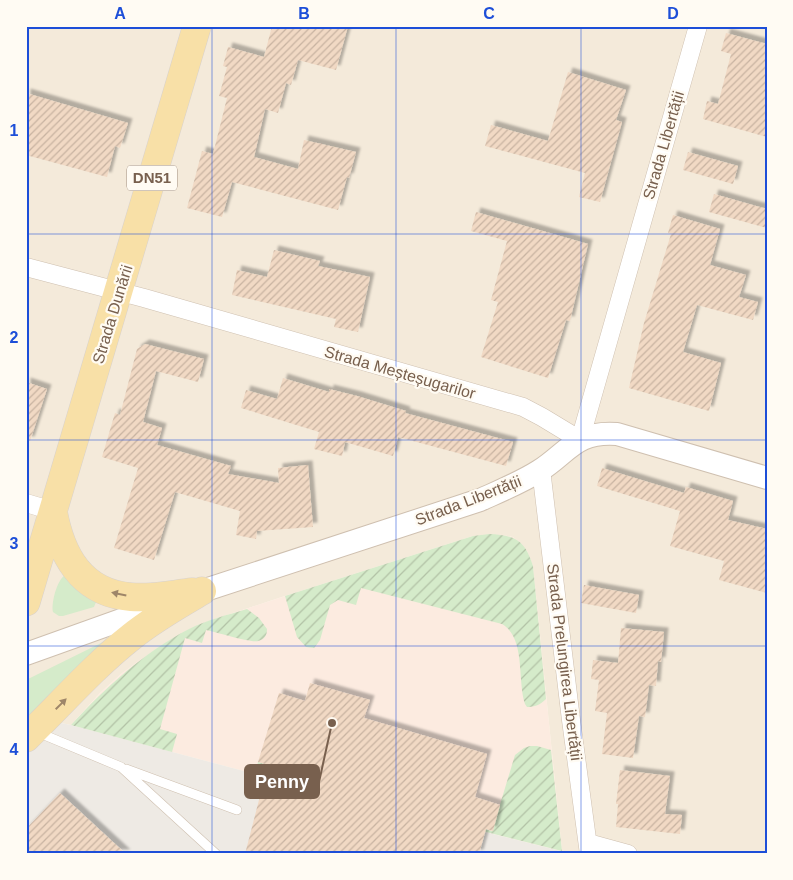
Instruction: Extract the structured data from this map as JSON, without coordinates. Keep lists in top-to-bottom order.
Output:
{
  "streets": {
    "main road": ["DN51", "Strada Dunării"],
    "street": ["Strada Libertății", "Strada Meșteșugarilor", "Strada Prelungirea Libertății"]
  },
  "crossings": [
    ["Strada Libertății", "Strada Meșteșugarilor"],
    ["Strada Libertății", "Strada Prelungirea Libertății"],
    ["Strada Dunării", "Strada Meșteșugarilor"]
  ],
  "places": ["Penny"],
  "grid": {
    "columns": [
      "A",
      "B",
      "C",
      "D"
    ],
    "rows": [
      "1",
      "2",
      "3",
      "4"
    ]
  }
}
